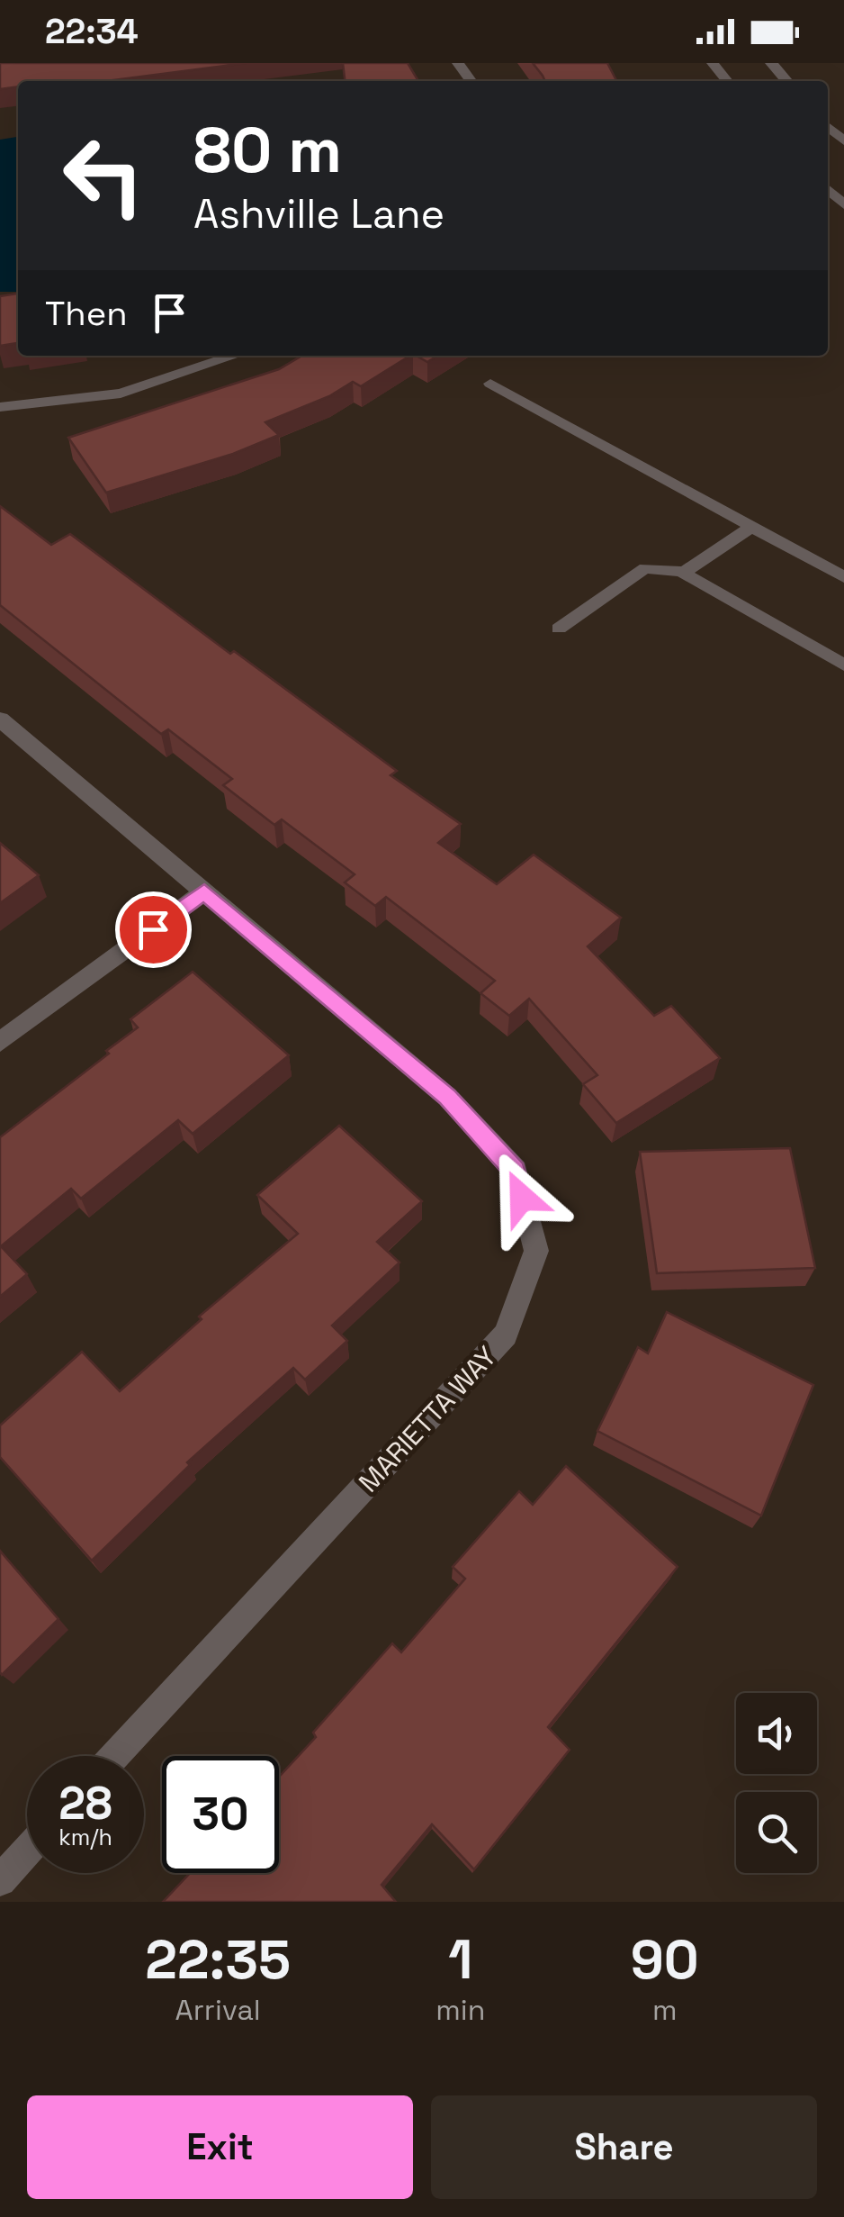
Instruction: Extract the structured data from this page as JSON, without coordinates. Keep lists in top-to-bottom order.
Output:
{
  "streets": {
    "street": ["MARIETTA WAY"]
  },
  "page": {
    "status": "22:34",
    "turn": ["80 m", "Ashville Lane"],
    "then": "Then",
    "speed": "28 km/h",
    "limit": "30",
    "eta": [
      "22:35",
      "Arrival",
      "1",
      "min",
      "90",
      "m"
    ],
    "buttons": ["Exit", "Share"]
  }
}
